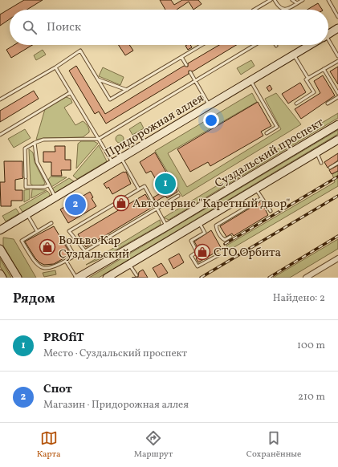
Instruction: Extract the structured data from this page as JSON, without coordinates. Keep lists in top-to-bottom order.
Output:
{
  "streets": {
    "main road": ["Придорожная аллея", "Суздальский проспект"]
  },
  "places": {
    "shop": ["Автосервис \"Каретный двор\"", "Вольво Кар Суздальский", "СТО Орбита"]
  },
  "page": {
    "search": "Поиск",
    "pins": ["1", "2"],
    "heading": ["Рядом", "Найдено: 2"],
    "list": [
      {
        "mark": "1",
        "name": "PROfiT",
        "note": "Место · Суздальский проспект",
        "value": "100 m"
      },
      {
        "mark": "2",
        "name": "Спот",
        "note": "Магазин · Придорожная аллея",
        "value": "210 m"
      }
    ],
    "nav": ["Карта", "Маршрут", "Сохранённые"]
  }
}
